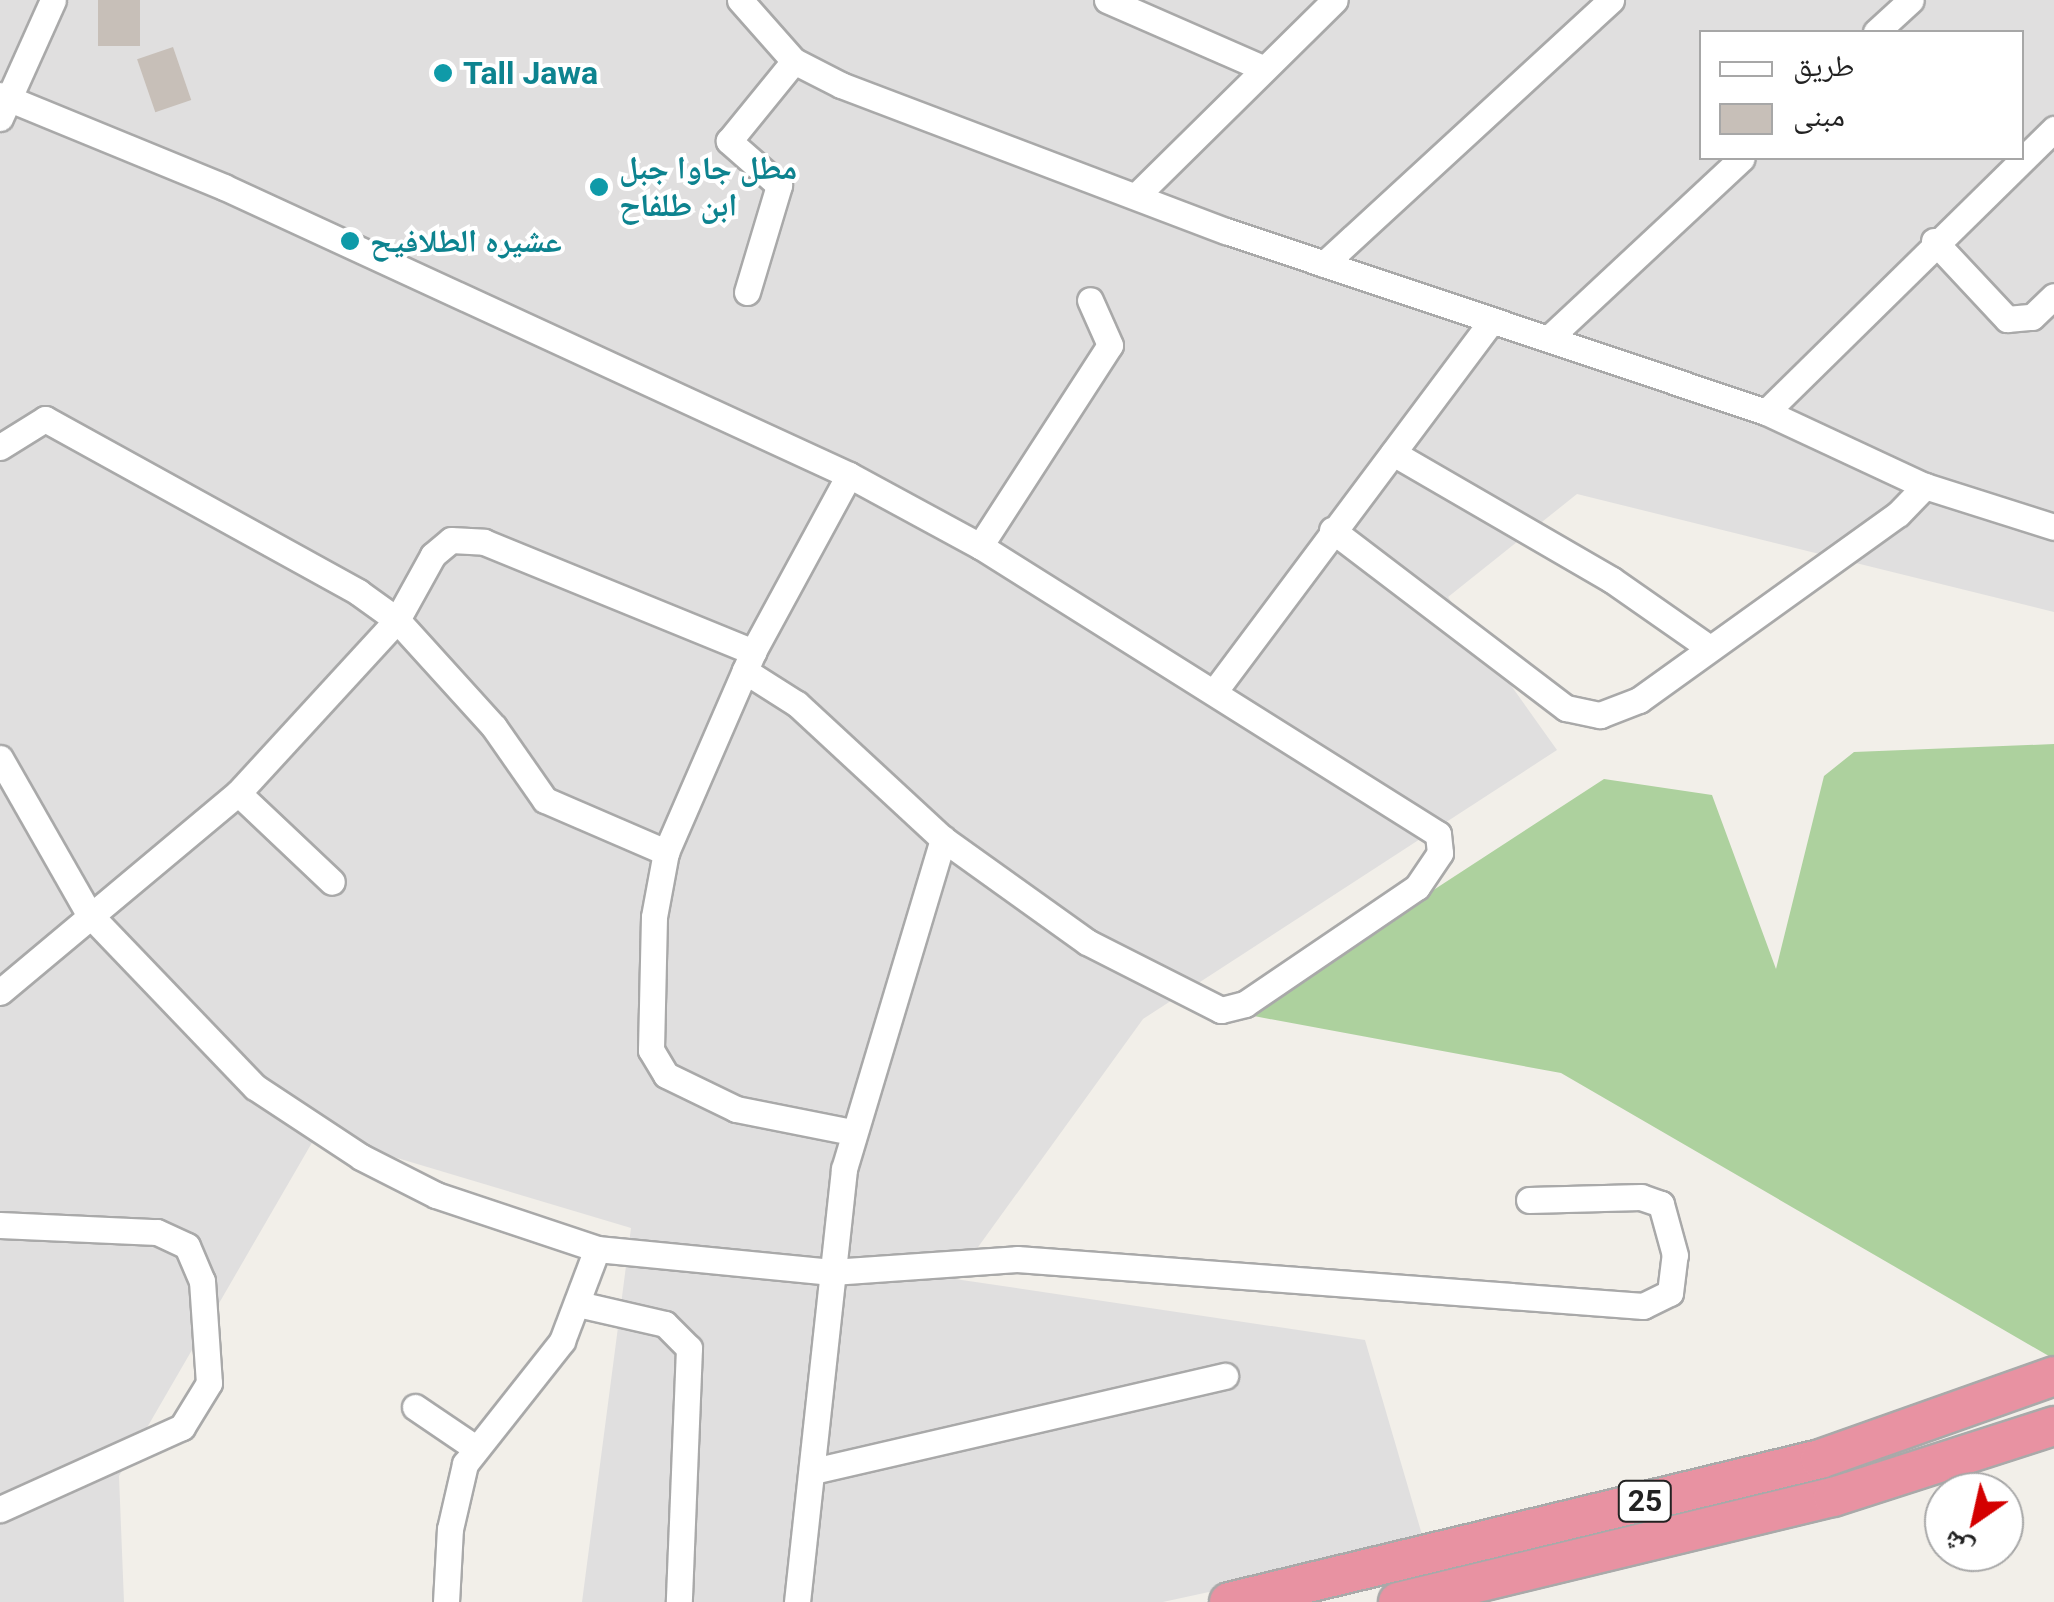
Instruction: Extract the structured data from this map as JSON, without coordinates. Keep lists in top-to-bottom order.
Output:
{
  "streets": {
    "highway": ["25"]
  },
  "places": ["Tall Jawa", "مطل جاوا جبل ابن طلفاح", "عشيره الطلافيح"],
  "legend": ["طريق", "مبنى"],
  "north": "bottom left"
}
